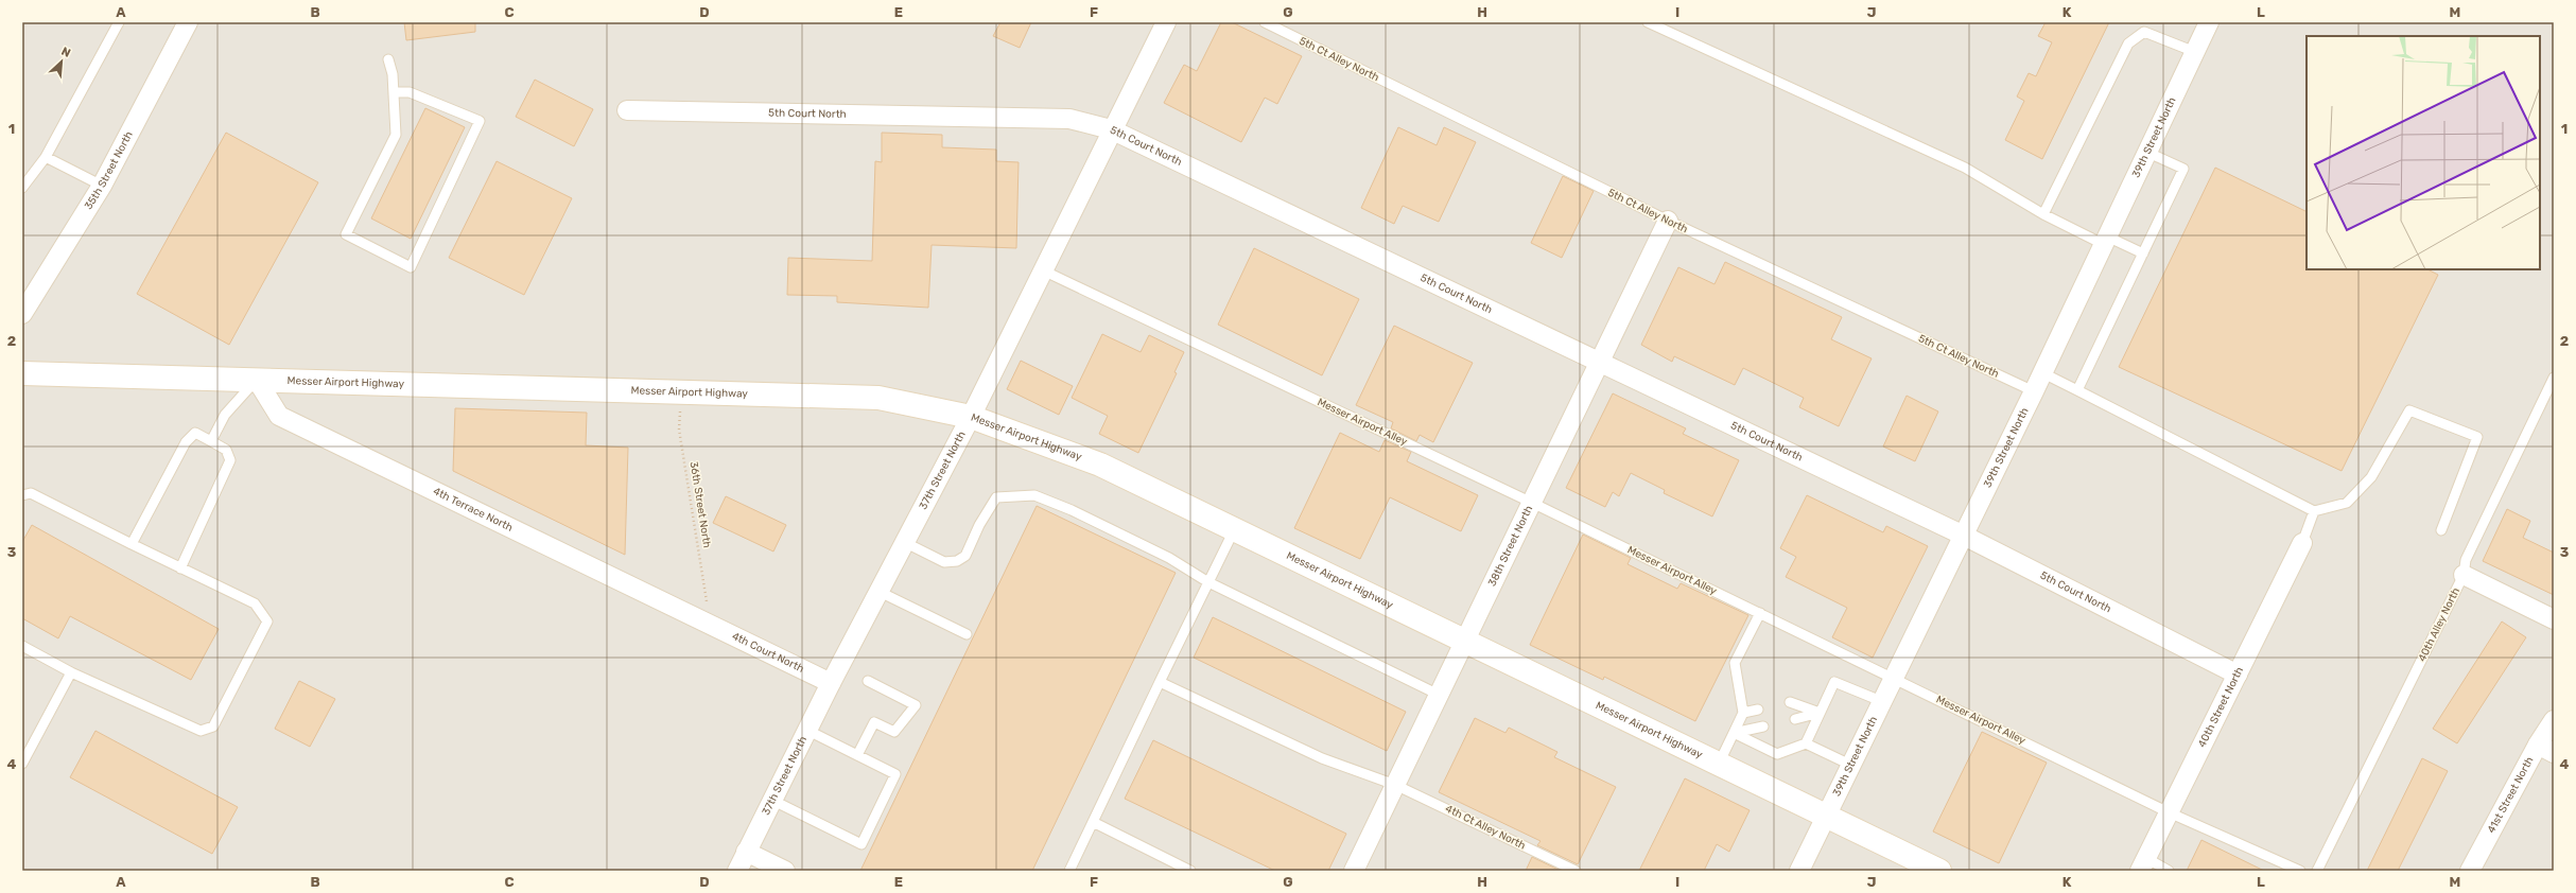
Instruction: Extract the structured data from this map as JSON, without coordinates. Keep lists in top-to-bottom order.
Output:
{
  "streets": {
    "main road": ["Messer Airport Highway"],
    "street": [
      "5th Court North",
      "39th Street North",
      "35th Street North",
      "37th Street North",
      "4th Terrace North",
      "38th Street North",
      "4th Court North",
      "40th Street North",
      "41st Street North"
    ],
    "lane": [
      "5th Ct Alley North",
      "Messer Airport Alley",
      "40th Alley North",
      "4th Ct Alley North"
    ],
    "path": ["36th Street North"]
  },
  "crossings": [
    ["5th Ct Alley North", "39th Street North"],
    ["5th Ct Alley North", "38th Street North"],
    ["5th Court North", "39th Street North"],
    ["5th Court North", "37th Street North"],
    ["5th Court North", "38th Street North"],
    ["5th Court North", "40th Street North"],
    ["39th Street North", "Messer Airport Highway"],
    ["39th Street North", "Messer Airport Alley"],
    ["Messer Airport Highway", "37th Street North"],
    ["Messer Airport Highway", "36th Street North"],
    ["Messer Airport Highway", "4th Terrace North"],
    ["Messer Airport Highway", "38th Street North"],
    ["Messer Airport Alley", "37th Street North"],
    ["Messer Airport Alley", "38th Street North"],
    ["Messer Airport Alley", "40th Street North"],
    ["37th Street North", "4th Court North"],
    ["36th Street North", "4th Terrace North"],
    ["36th Street North", "4th Court North"],
    ["4th Terrace North", "4th Court North"],
    ["38th Street North", "4th Ct Alley North"]
  ],
  "north": "top right",
  "grid": {
    "columns": [
      "A",
      "B",
      "C",
      "D",
      "E",
      "F",
      "G",
      "H",
      "I",
      "J",
      "K",
      "L",
      "M"
    ],
    "rows": [
      "1",
      "2",
      "3",
      "4"
    ]
  }
}
